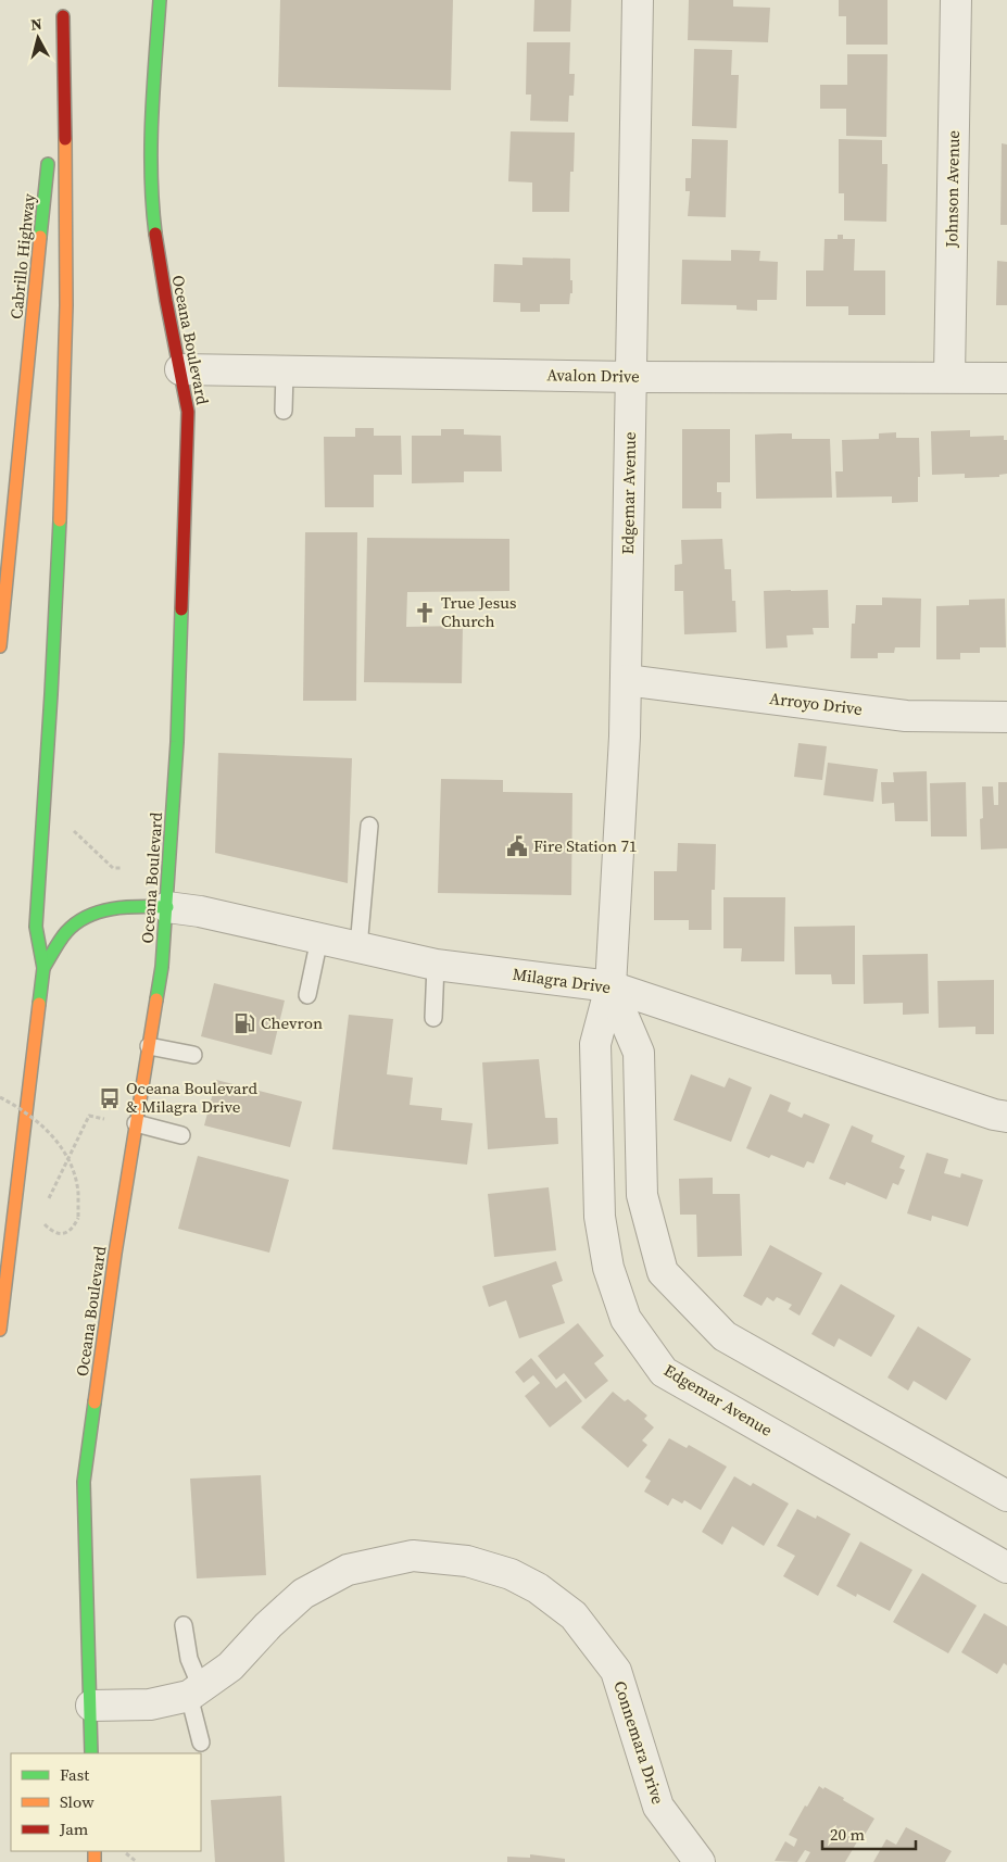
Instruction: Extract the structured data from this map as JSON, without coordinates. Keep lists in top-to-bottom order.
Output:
{
  "streets": {
    "main road": ["Cabrillo Highway", "Oceana Boulevard"],
    "street": [
      "Johnson Avenue",
      "Avalon Drive",
      "Edgemar Avenue",
      "Arroyo Drive",
      "Milagra Drive",
      "Connemara Drive"
    ]
  },
  "crossings": [
    ["Johnson Avenue", "Avalon Drive"],
    ["Oceana Boulevard", "Avalon Drive"],
    ["Oceana Boulevard", "Milagra Drive"],
    ["Oceana Boulevard", "Connemara Drive"],
    ["Avalon Drive", "Edgemar Avenue"],
    ["Edgemar Avenue", "Arroyo Drive"],
    ["Edgemar Avenue", "Milagra Drive"]
  ],
  "places": {
    "church": ["True Jesus Church"],
    "public building": ["Fire Station 71"],
    "fuel station": ["Chevron"],
    "bus stop": ["Oceana Boulevard & Milagra Drive"]
  },
  "legend": ["Fast", "Slow", "Jam"],
  "scale_bar": "20 m",
  "north": "top"
}
